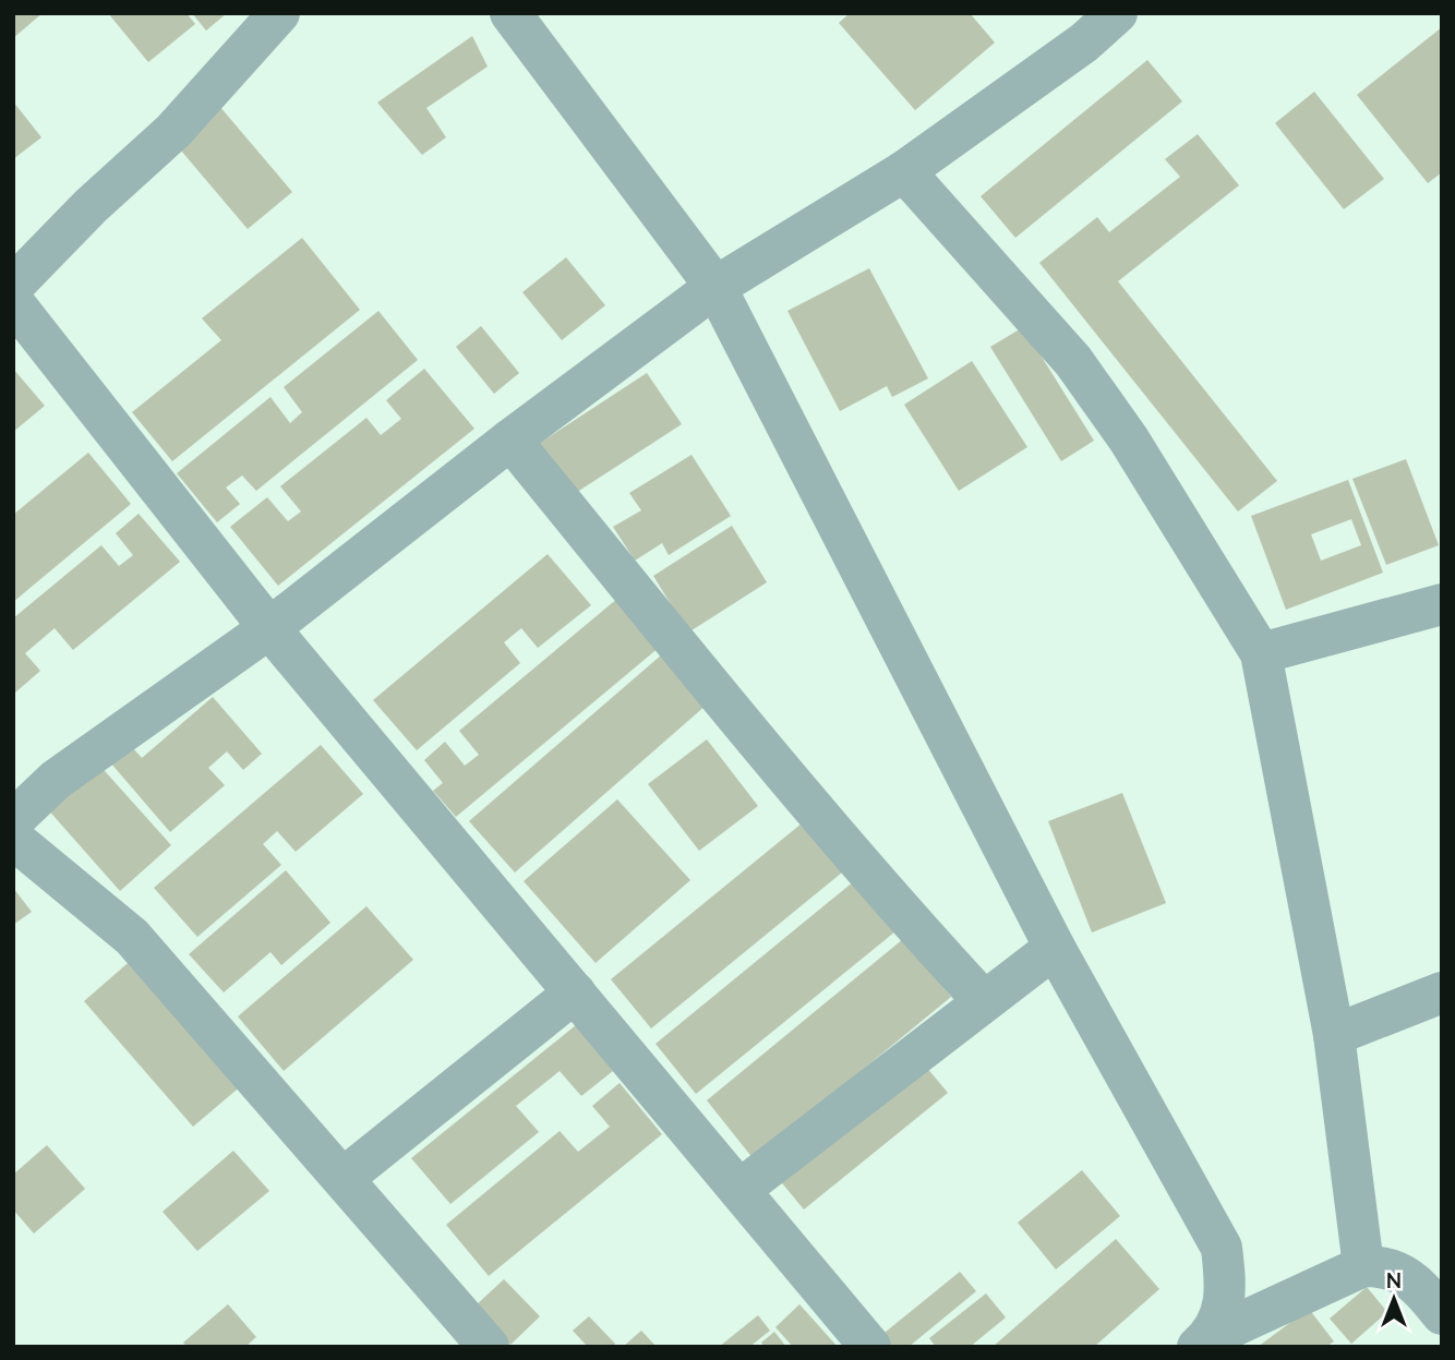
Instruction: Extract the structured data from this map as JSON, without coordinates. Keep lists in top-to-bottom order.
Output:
{
  "north": "top"
}
